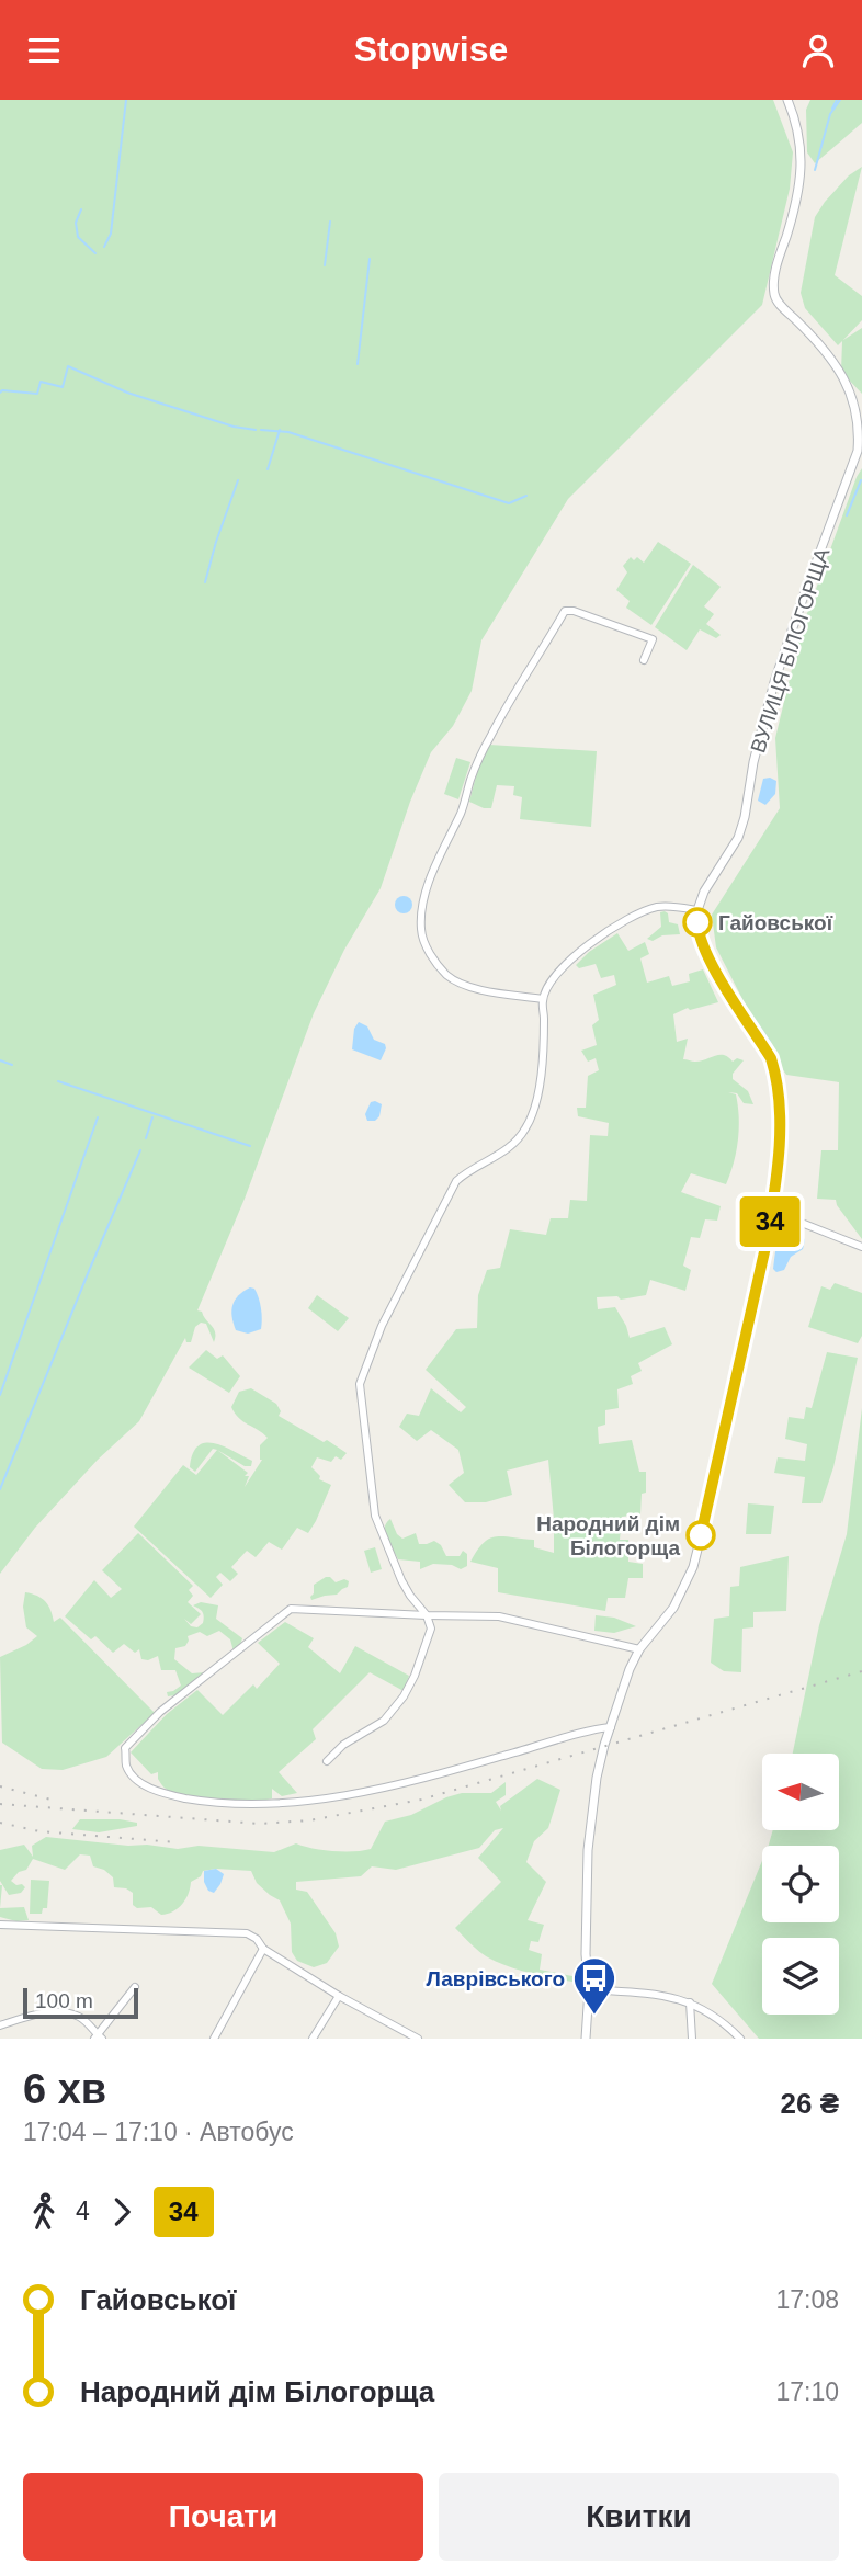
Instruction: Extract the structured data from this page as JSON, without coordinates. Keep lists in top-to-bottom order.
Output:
{
  "streets": {
    "street": ["ВУЛИЦЯ БІЛОГОРЩА"]
  },
  "places": {
    "other": ["Гайовської", "Народний дім Білогорща"],
    "bus stop": ["Лаврівського"]
  },
  "lines": ["bus line 34"],
  "scale_bar": "100 m",
  "north": "left",
  "page": {
    "header": "Stopwise",
    "on_map": "34",
    "scale": "100 m",
    "heading": ["6 хв", "17:04 – 17:10 · Автобус", "26 ₴"],
    "legs": ["4", "34"],
    "list": [
      {
        "name": "Гайовської",
        "value": "17:08"
      },
      {
        "name": "Народний дім Білогорща",
        "value": "17:10"
      }
    ],
    "buttons": ["Почати", "Квитки"]
  }
}
